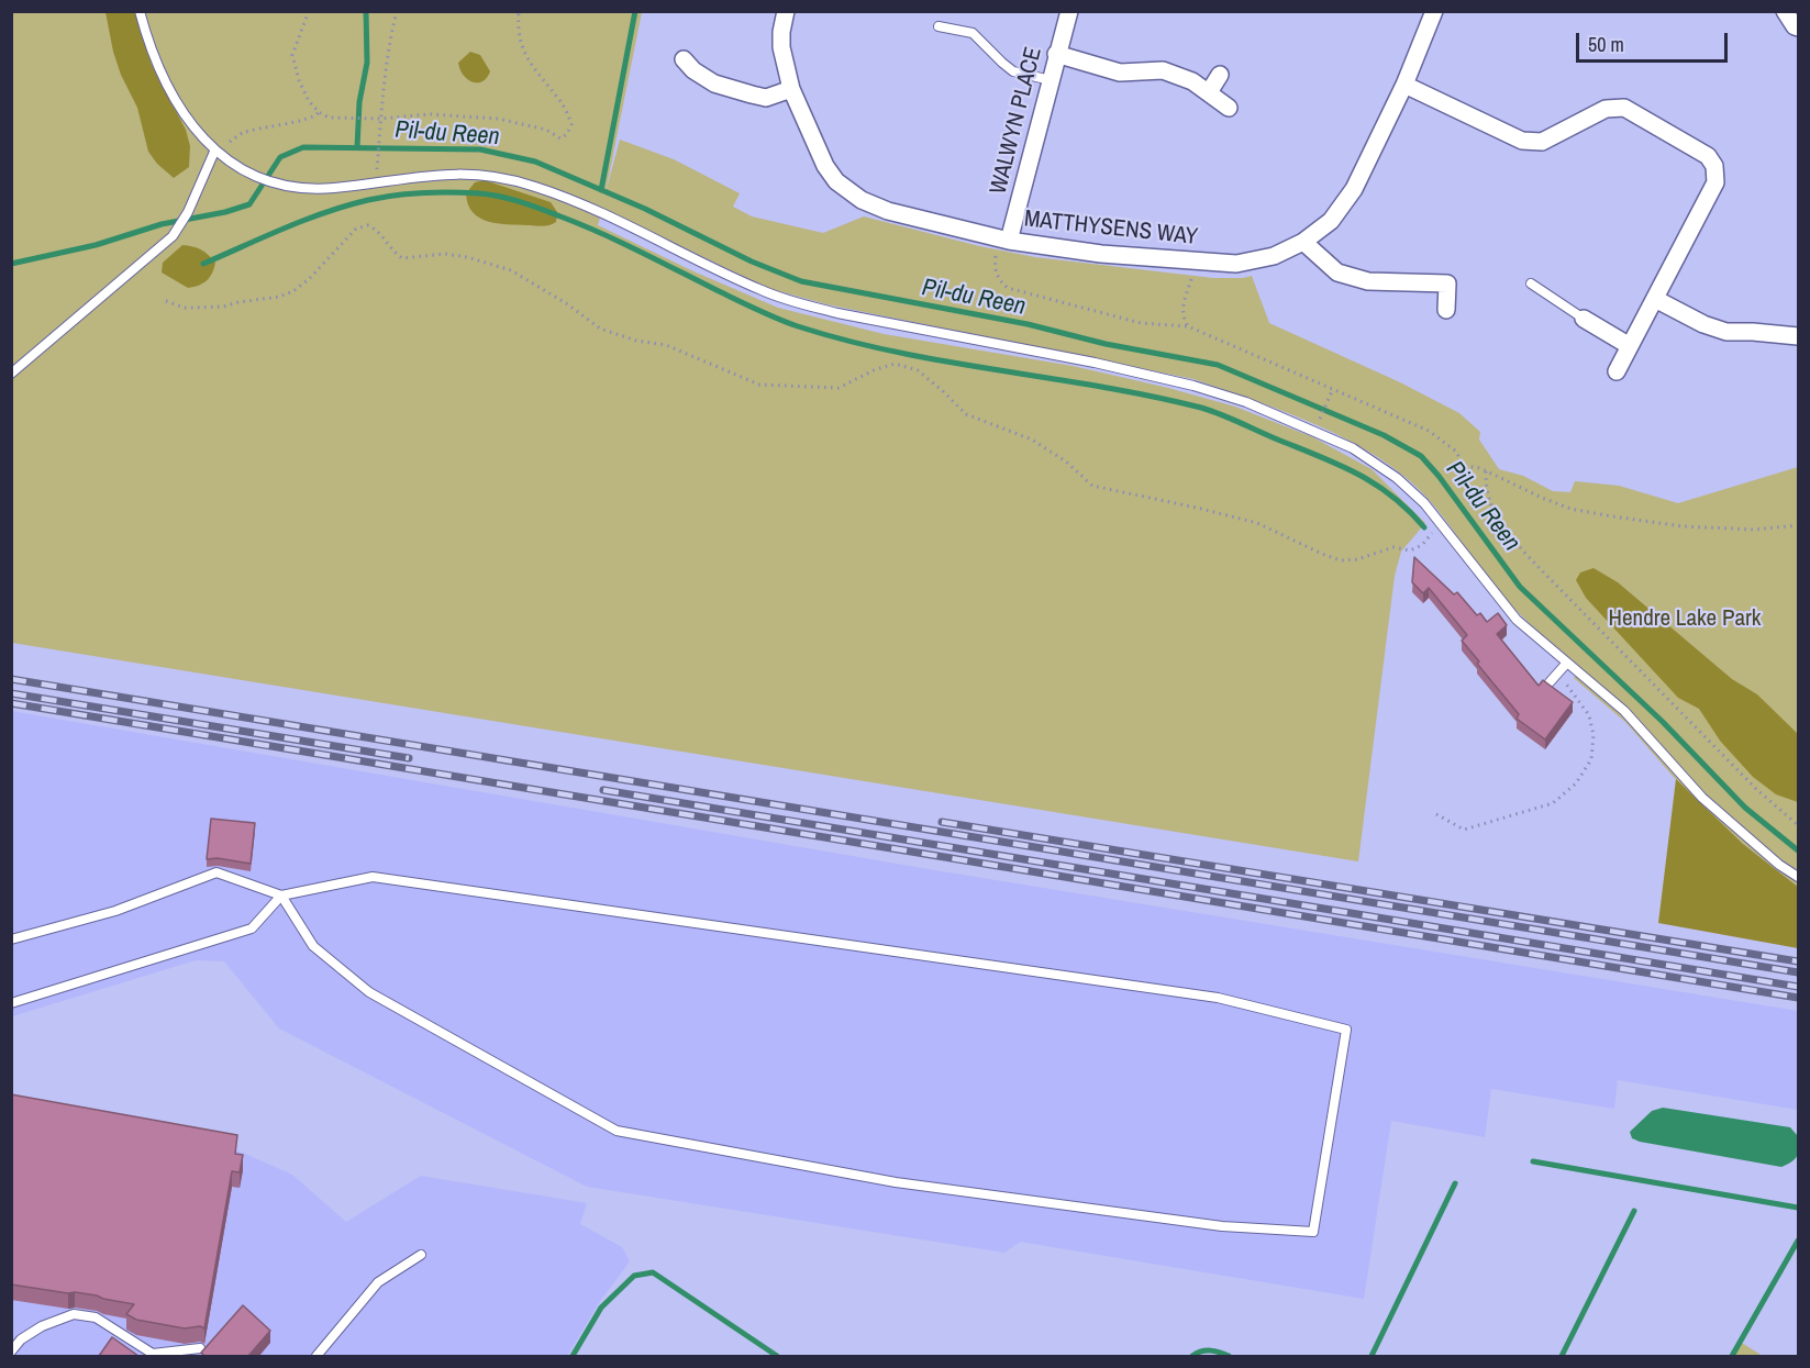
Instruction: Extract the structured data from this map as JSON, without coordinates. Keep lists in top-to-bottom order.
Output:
{
  "streets": {
    "street": ["WALWYN PLACE", "MATTHYSENS WAY"]
  },
  "crossings": [
    ["WALWYN PLACE", "MATTHYSENS WAY"]
  ],
  "water": ["Pil-du Reen"],
  "parks": ["Hendre Lake Park"],
  "scale_bar": "50 m"
}
